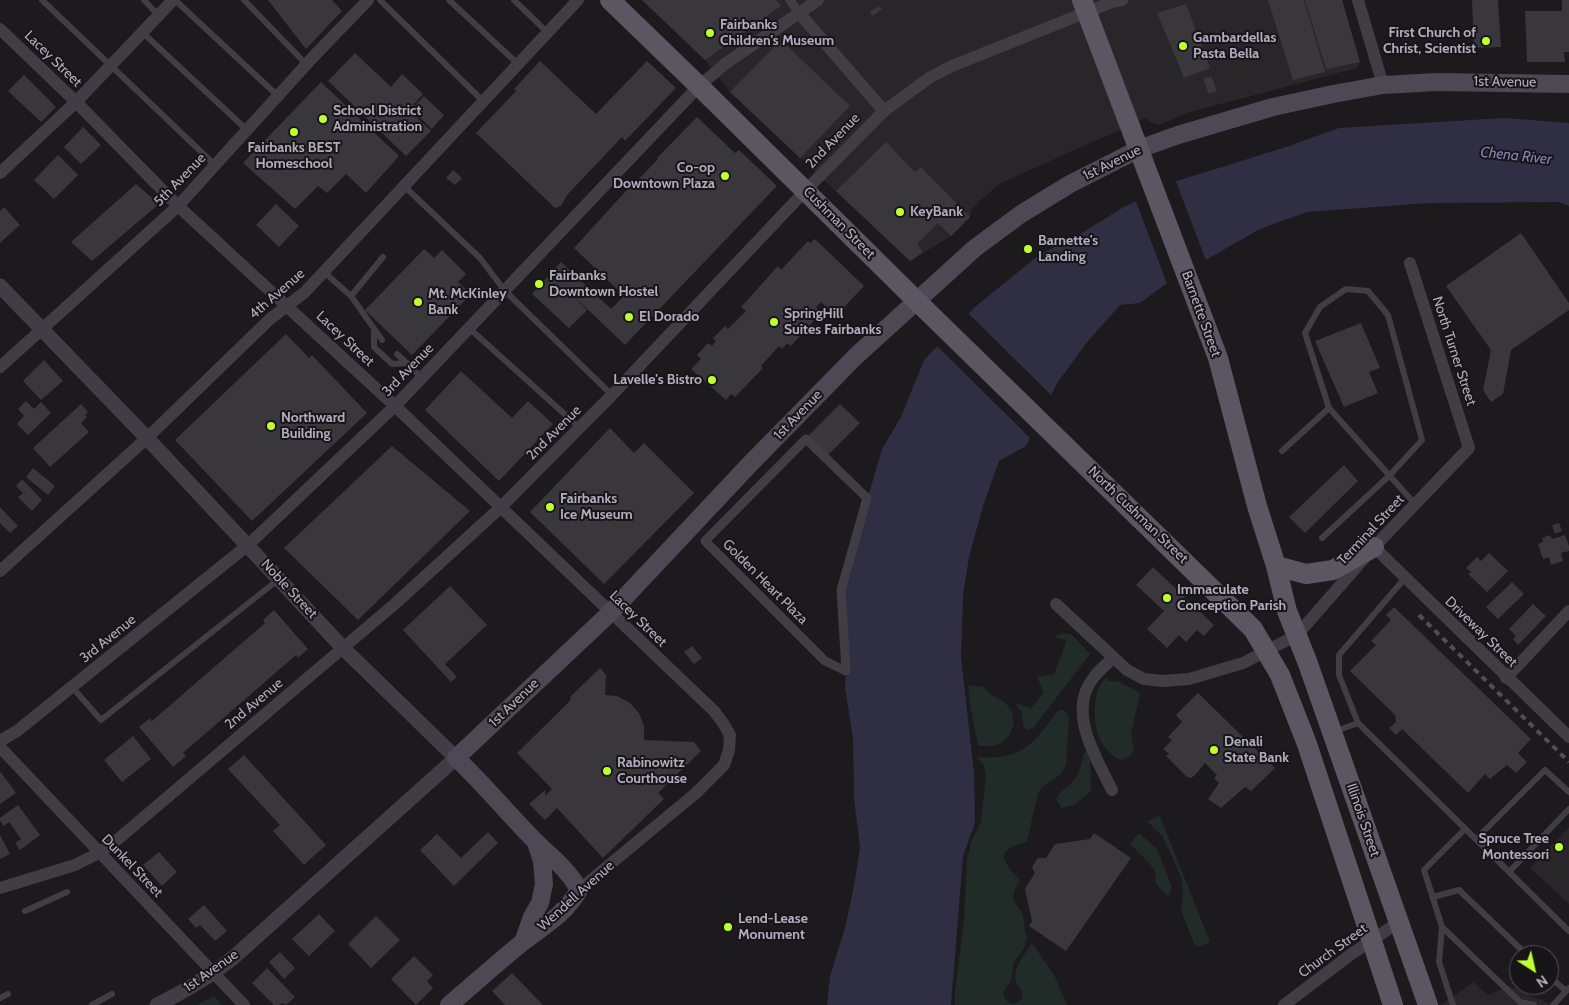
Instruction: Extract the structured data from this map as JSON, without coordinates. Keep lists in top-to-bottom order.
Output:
{
  "streets": {
    "main road": [
      "1st Avenue",
      "Cushman Street",
      "Barnette Street",
      "North Cushman Street",
      "Noble Street",
      "Illinois Street",
      "Wendell Avenue"
    ],
    "street": [
      "Lacey Street",
      "2nd Avenue",
      "5th Avenue",
      "4th Avenue",
      "North Turner Street",
      "3rd Avenue",
      "Terminal Street",
      "Golden Heart Plaza",
      "Driveway Street",
      "Dunkel Street",
      "Church Street"
    ]
  },
  "crossings": [
    ["Lacey Street", "1st Avenue"],
    ["Lacey Street", "2nd Avenue"],
    ["Lacey Street", "5th Avenue"],
    ["Lacey Street", "4th Avenue"],
    ["Lacey Street", "3rd Avenue"],
    ["Lacey Street", "Wendell Avenue"],
    ["1st Avenue", "Cushman Street"],
    ["1st Avenue", "Barnette Street"],
    ["1st Avenue", "Noble Street"],
    ["1st Avenue", "Dunkel Street"],
    ["2nd Avenue", "Cushman Street"],
    ["2nd Avenue", "Barnette Street"],
    ["2nd Avenue", "Noble Street"],
    ["2nd Avenue", "Dunkel Street"],
    ["5th Avenue", "Noble Street"],
    ["Cushman Street", "3rd Avenue"],
    ["Cushman Street", "North Cushman Street"],
    ["4th Avenue", "Noble Street"],
    ["Barnette Street", "Terminal Street"],
    ["Barnette Street", "Illinois Street"],
    ["North Turner Street", "Terminal Street"],
    ["3rd Avenue", "Noble Street"],
    ["North Cushman Street", "Illinois Street"],
    ["Terminal Street", "Driveway Street"],
    ["Terminal Street", "Illinois Street"],
    ["Noble Street", "Wendell Avenue"],
    ["Illinois Street", "Church Street"]
  ],
  "water": ["Chena River"],
  "places": [
    "Fairbanks Children's Museum",
    "First Church of Christ, Scientist",
    "Gambardellas Pasta Bella",
    "School District Administration",
    "Fairbanks BEST Homeschool",
    "Co-op Downtown Plaza",
    "KeyBank",
    "Barnette's Landing",
    "Fairbanks Downtown Hostel",
    "Mt. McKinley Bank",
    "El Dorado",
    "SpringHill Suites Fairbanks",
    "Lavelle's Bistro",
    "Northward Building",
    "Fairbanks Ice Museum",
    "Immaculate Conception Parish",
    "Denali State Bank",
    "Rabinowitz Courthouse",
    "Spruce Tree Montessori",
    "Lend-Lease Monument"
  ],
  "north": "bottom right"
}
